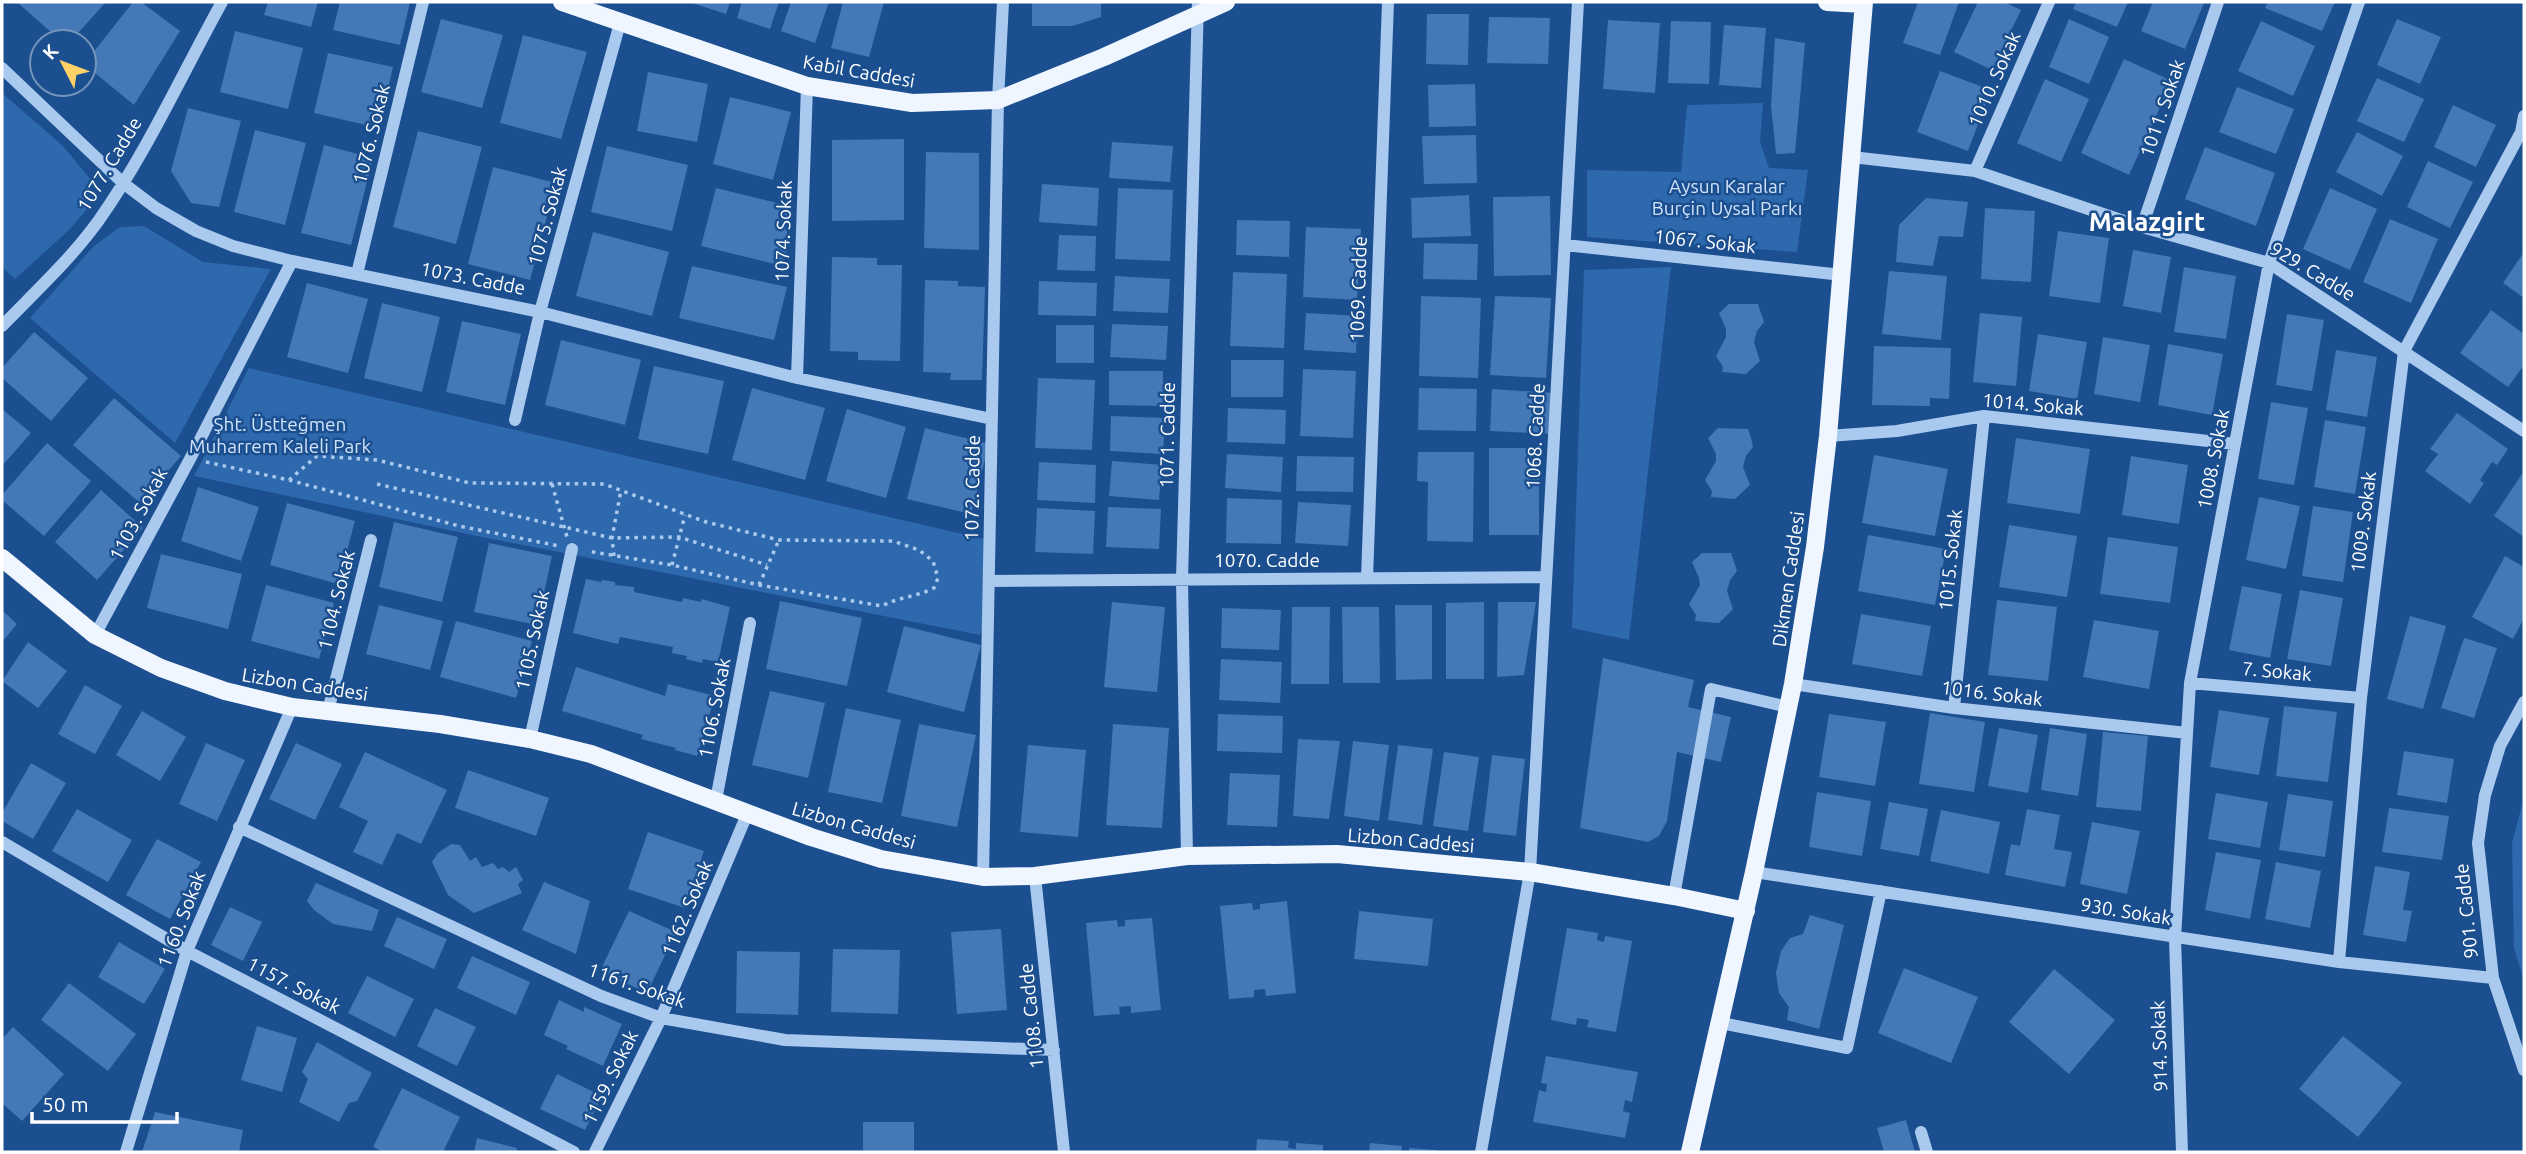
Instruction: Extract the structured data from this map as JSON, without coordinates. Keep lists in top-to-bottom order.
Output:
{
  "streets": {
    "main road": ["Kabil Caddesi", "Dikmen Caddesi", "Lizbon Caddesi"],
    "street": [
      "1010. Sokak",
      "1011. Sokak",
      "1076. Sokak",
      "1077. Cadde",
      "1075. Sokak",
      "1074. Sokak",
      "1067. Sokak",
      "929. Cadde",
      "1073. Cadde",
      "1069. Cadde",
      "1014. Sokak",
      "1071. Cadde",
      "1068. Cadde",
      "1008. Sokak",
      "1072. Cadde",
      "1103. Sokak",
      "1009. Sokak",
      "1070. Cadde",
      "1015. Sokak",
      "1104. Sokak",
      "1105. Sokak",
      "7. Sokak",
      "1016. Sokak",
      "1106. Sokak",
      "1162. Sokak",
      "930. Sokak",
      "901. Cadde",
      "1160. Sokak",
      "1157. Sokak",
      "1161. Sokak",
      "1108. Cadde",
      "914. Sokak",
      "1159. Sokak"
    ]
  },
  "crossings": [
    ["Kabil Caddesi", "1075. Sokak"],
    ["Kabil Caddesi", "1074. Sokak"],
    ["Kabil Caddesi", "1071. Cadde"],
    ["Kabil Caddesi", "1072. Cadde"],
    ["1010. Sokak", "929. Cadde"],
    ["1011. Sokak", "929. Cadde"],
    ["1076. Sokak", "1073. Cadde"],
    ["1077. Cadde", "1073. Cadde"],
    ["1075. Sokak", "1073. Cadde"],
    ["1074. Sokak", "1073. Cadde"],
    ["1067. Sokak", "1068. Cadde"],
    ["1067. Sokak", "Dikmen Caddesi"],
    ["929. Cadde", "1008. Sokak"],
    ["929. Cadde", "1009. Sokak"],
    ["929. Cadde", "Dikmen Caddesi"],
    ["1073. Cadde", "1072. Cadde"],
    ["1073. Cadde", "1103. Sokak"],
    ["1069. Cadde", "1070. Cadde"],
    ["1014. Sokak", "1008. Sokak"],
    ["1014. Sokak", "1015. Sokak"],
    ["1014. Sokak", "Dikmen Caddesi"],
    ["1071. Cadde", "1070. Cadde"],
    ["1071. Cadde", "Lizbon Caddesi"],
    ["1068. Cadde", "1070. Cadde"],
    ["1068. Cadde", "Lizbon Caddesi"],
    ["1008. Sokak", "7. Sokak"],
    ["1008. Sokak", "1016. Sokak"],
    ["1008. Sokak", "930. Sokak"],
    ["1008. Sokak", "914. Sokak"],
    ["1072. Cadde", "1070. Cadde"],
    ["1072. Cadde", "Lizbon Caddesi"],
    ["1103. Sokak", "Lizbon Caddesi"],
    ["1009. Sokak", "7. Sokak"],
    ["1009. Sokak", "930. Sokak"],
    ["1015. Sokak", "1016. Sokak"],
    ["Dikmen Caddesi", "Lizbon Caddesi"],
    ["Dikmen Caddesi", "1016. Sokak"],
    ["Dikmen Caddesi", "930. Sokak"],
    ["1104. Sokak", "Lizbon Caddesi"],
    ["1105. Sokak", "Lizbon Caddesi"],
    ["Lizbon Caddesi", "1106. Sokak"],
    ["Lizbon Caddesi", "1162. Sokak"],
    ["Lizbon Caddesi", "1160. Sokak"],
    ["Lizbon Caddesi", "1108. Cadde"],
    ["1162. Sokak", "1161. Sokak"],
    ["1162. Sokak", "1159. Sokak"],
    ["930. Sokak", "901. Cadde"],
    ["930. Sokak", "914. Sokak"],
    ["1160. Sokak", "1157. Sokak"],
    ["1160. Sokak", "1161. Sokak"],
    ["1161. Sokak", "1108. Cadde"],
    ["1161. Sokak", "1159. Sokak"]
  ],
  "districts": ["Malazgirt"],
  "parks": ["Aysun Karalar Burçin Uysal Parkı", "Şht. Üstteğmen Muharrem Kaleli Park"],
  "scale_bar": "50 m",
  "north": "top left"
}
